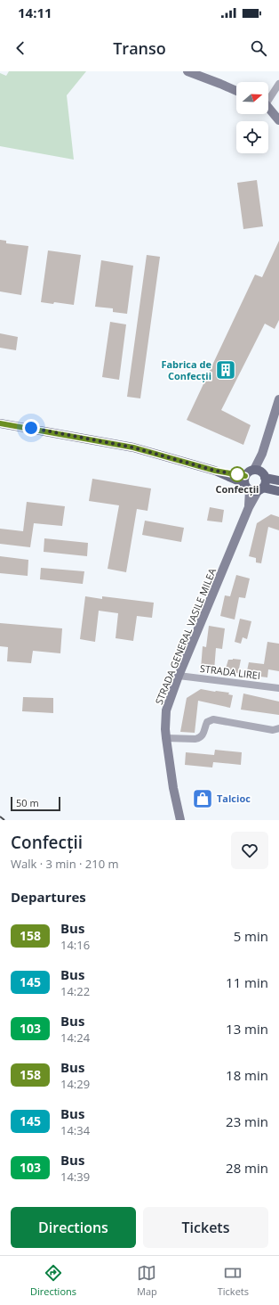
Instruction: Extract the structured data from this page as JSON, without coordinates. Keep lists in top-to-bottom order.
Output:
{
  "streets": {
    "main road": ["STRADA GENERAL VASILE MILEA"],
    "street": ["STRADA LIREI"]
  },
  "crossings": [
    ["STRADA GENERAL VASILE MILEA", "STRADA LIREI"]
  ],
  "places": {
    "building": ["Fabrica de Confecții"],
    "other": ["Confecții"],
    "shop": ["Talcioc"]
  },
  "lines": ["bus line 158"],
  "scale_bar": "50 m",
  "north": "right",
  "page": {
    "status": "14:11",
    "header": "Transo",
    "scale": "50 m",
    "heading": [
      ["Confecții", "Walk · 3 min · 210 m"],
      "Departures"
    ],
    "list": [
      {
        "mark": "158",
        "name": "Bus",
        "note": "14:16",
        "value": "5 min"
      },
      {
        "mark": "145",
        "name": "Bus",
        "note": "14:22",
        "value": "11 min"
      },
      {
        "mark": "103",
        "name": "Bus",
        "note": "14:24",
        "value": "13 min"
      },
      {
        "mark": "158",
        "name": "Bus",
        "note": "14:29",
        "value": "18 min"
      },
      {
        "mark": "145",
        "name": "Bus",
        "note": "14:34",
        "value": "23 min"
      },
      {
        "mark": "103",
        "name": "Bus",
        "note": "14:39",
        "value": "28 min"
      }
    ],
    "buttons": ["Directions", "Tickets"],
    "tabs": ["Directions", "Map", "Tickets"]
  }
}
